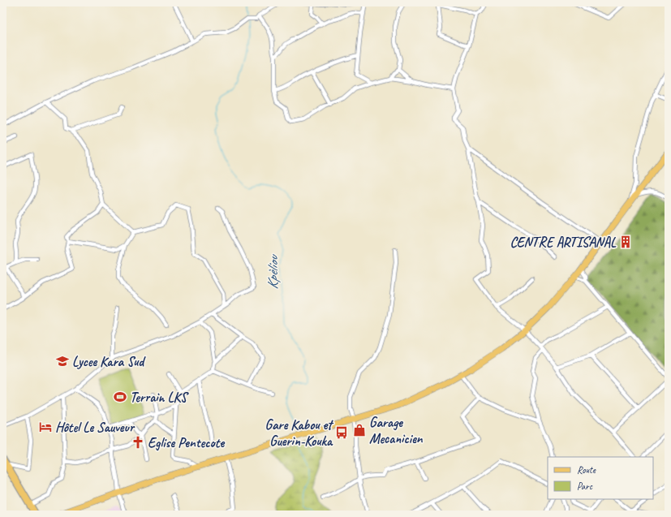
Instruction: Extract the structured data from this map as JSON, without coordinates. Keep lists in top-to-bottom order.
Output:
{
  "water": ["Kpèliou"],
  "places": {
    "building": ["CENTRE ARTISANAL"],
    "school or university": ["Lycee Kara Sud"],
    "sports": ["Terrain LKS"],
    "hotel": ["Hôtel Le Sauveur"],
    "shop": ["Garage Mecanicien"],
    "bus stop": ["Gare Kabou et Guerin-Kouka"],
    "church": ["Eglise Pentecote"]
  },
  "legend": ["Route", "Parc"]
}
